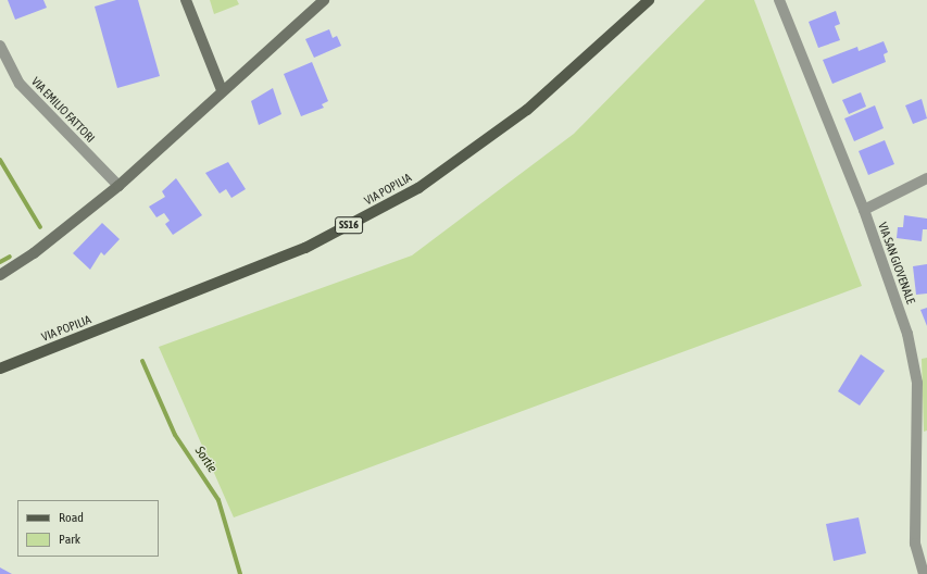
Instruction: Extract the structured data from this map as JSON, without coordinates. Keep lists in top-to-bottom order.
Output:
{
  "streets": {
    "main road": ["VIA POPILIA", "SS16"],
    "street": ["VIA EMILIO FATTORI", "VIA SAN GIOVENALE"]
  },
  "water": ["Sortie"],
  "legend": ["Road", "Park"]
}
